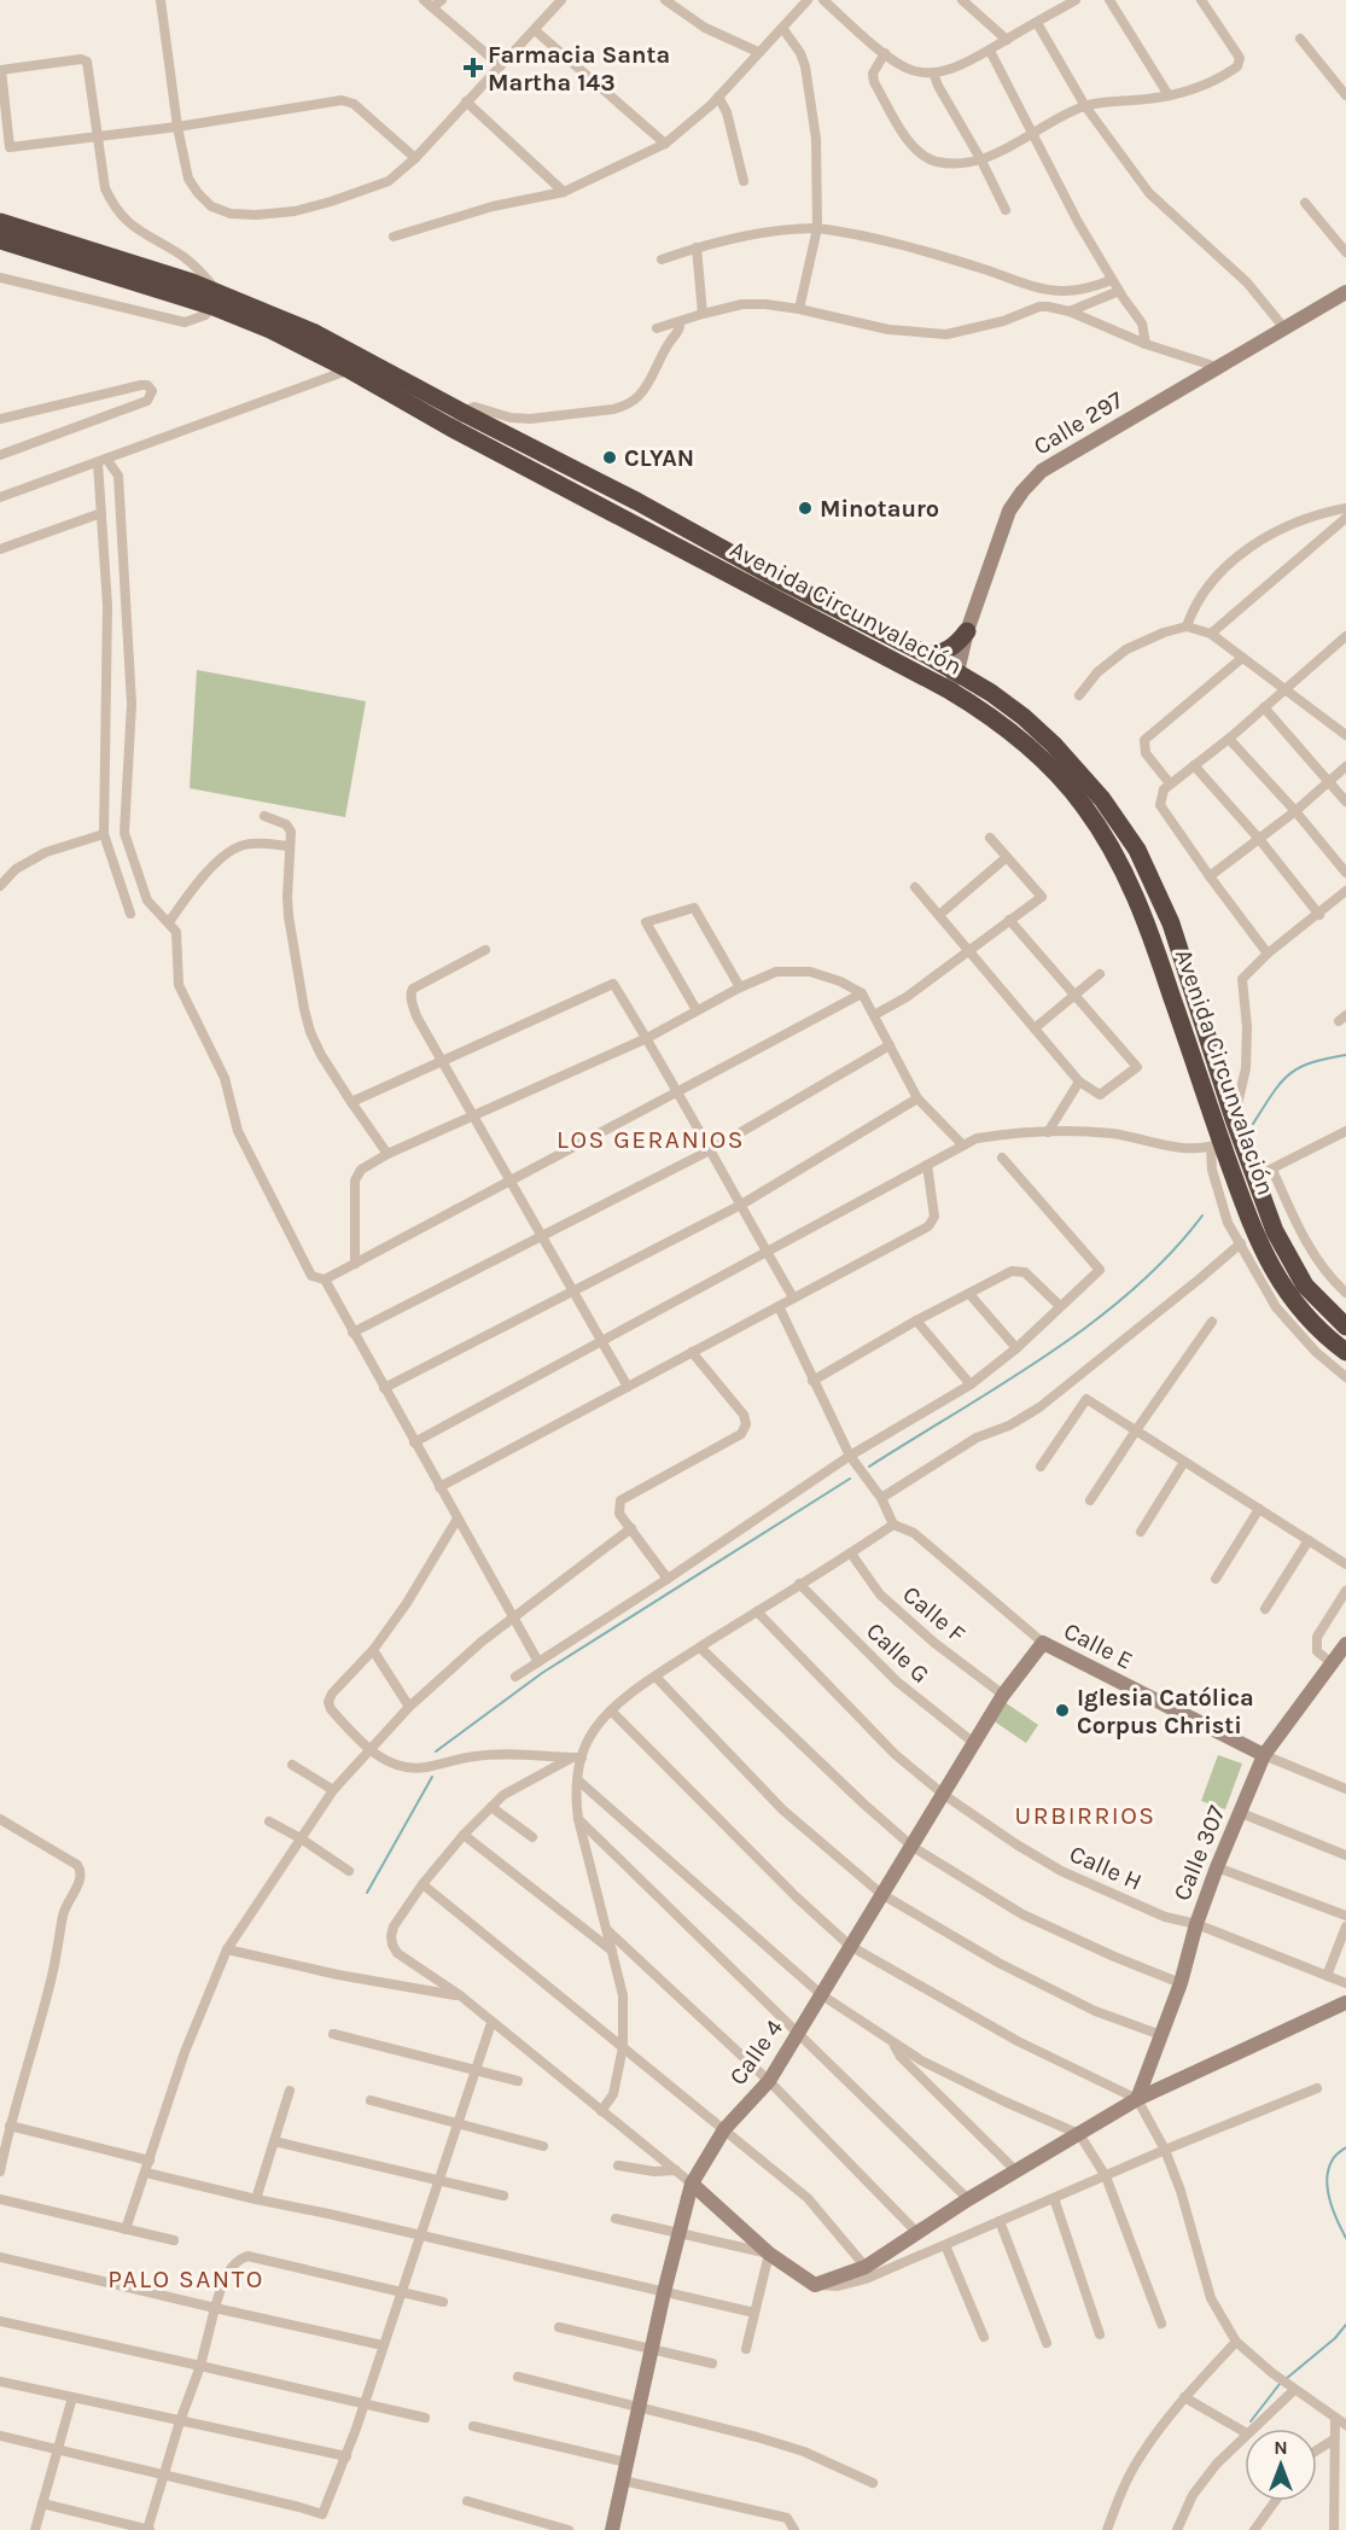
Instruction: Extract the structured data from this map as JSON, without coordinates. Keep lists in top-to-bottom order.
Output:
{
  "streets": {
    "highway": ["Avenida Circunvalación"],
    "street": [
      "Calle 297",
      "Calle F",
      "Calle E",
      "Calle G",
      "Calle 307",
      "Calle H",
      "Calle 4"
    ]
  },
  "crossings": [
    ["Calle 297", "Avenida Circunvalación"],
    ["Calle F", "Calle 4"],
    ["Calle E", "Calle 307"],
    ["Calle E", "Calle 4"],
    ["Calle G", "Calle 4"],
    ["Calle 307", "Calle H"],
    ["Calle H", "Calle 4"]
  ],
  "districts": ["LOS GERANIOS", "URBIRRIOS", "PALO SANTO"],
  "places": {
    "health": ["Farmacia Santa Martha 143"],
    "other": ["CLYAN", "Minotauro", "Iglesia Católica Corpus Christi"]
  },
  "north": "top"
}
